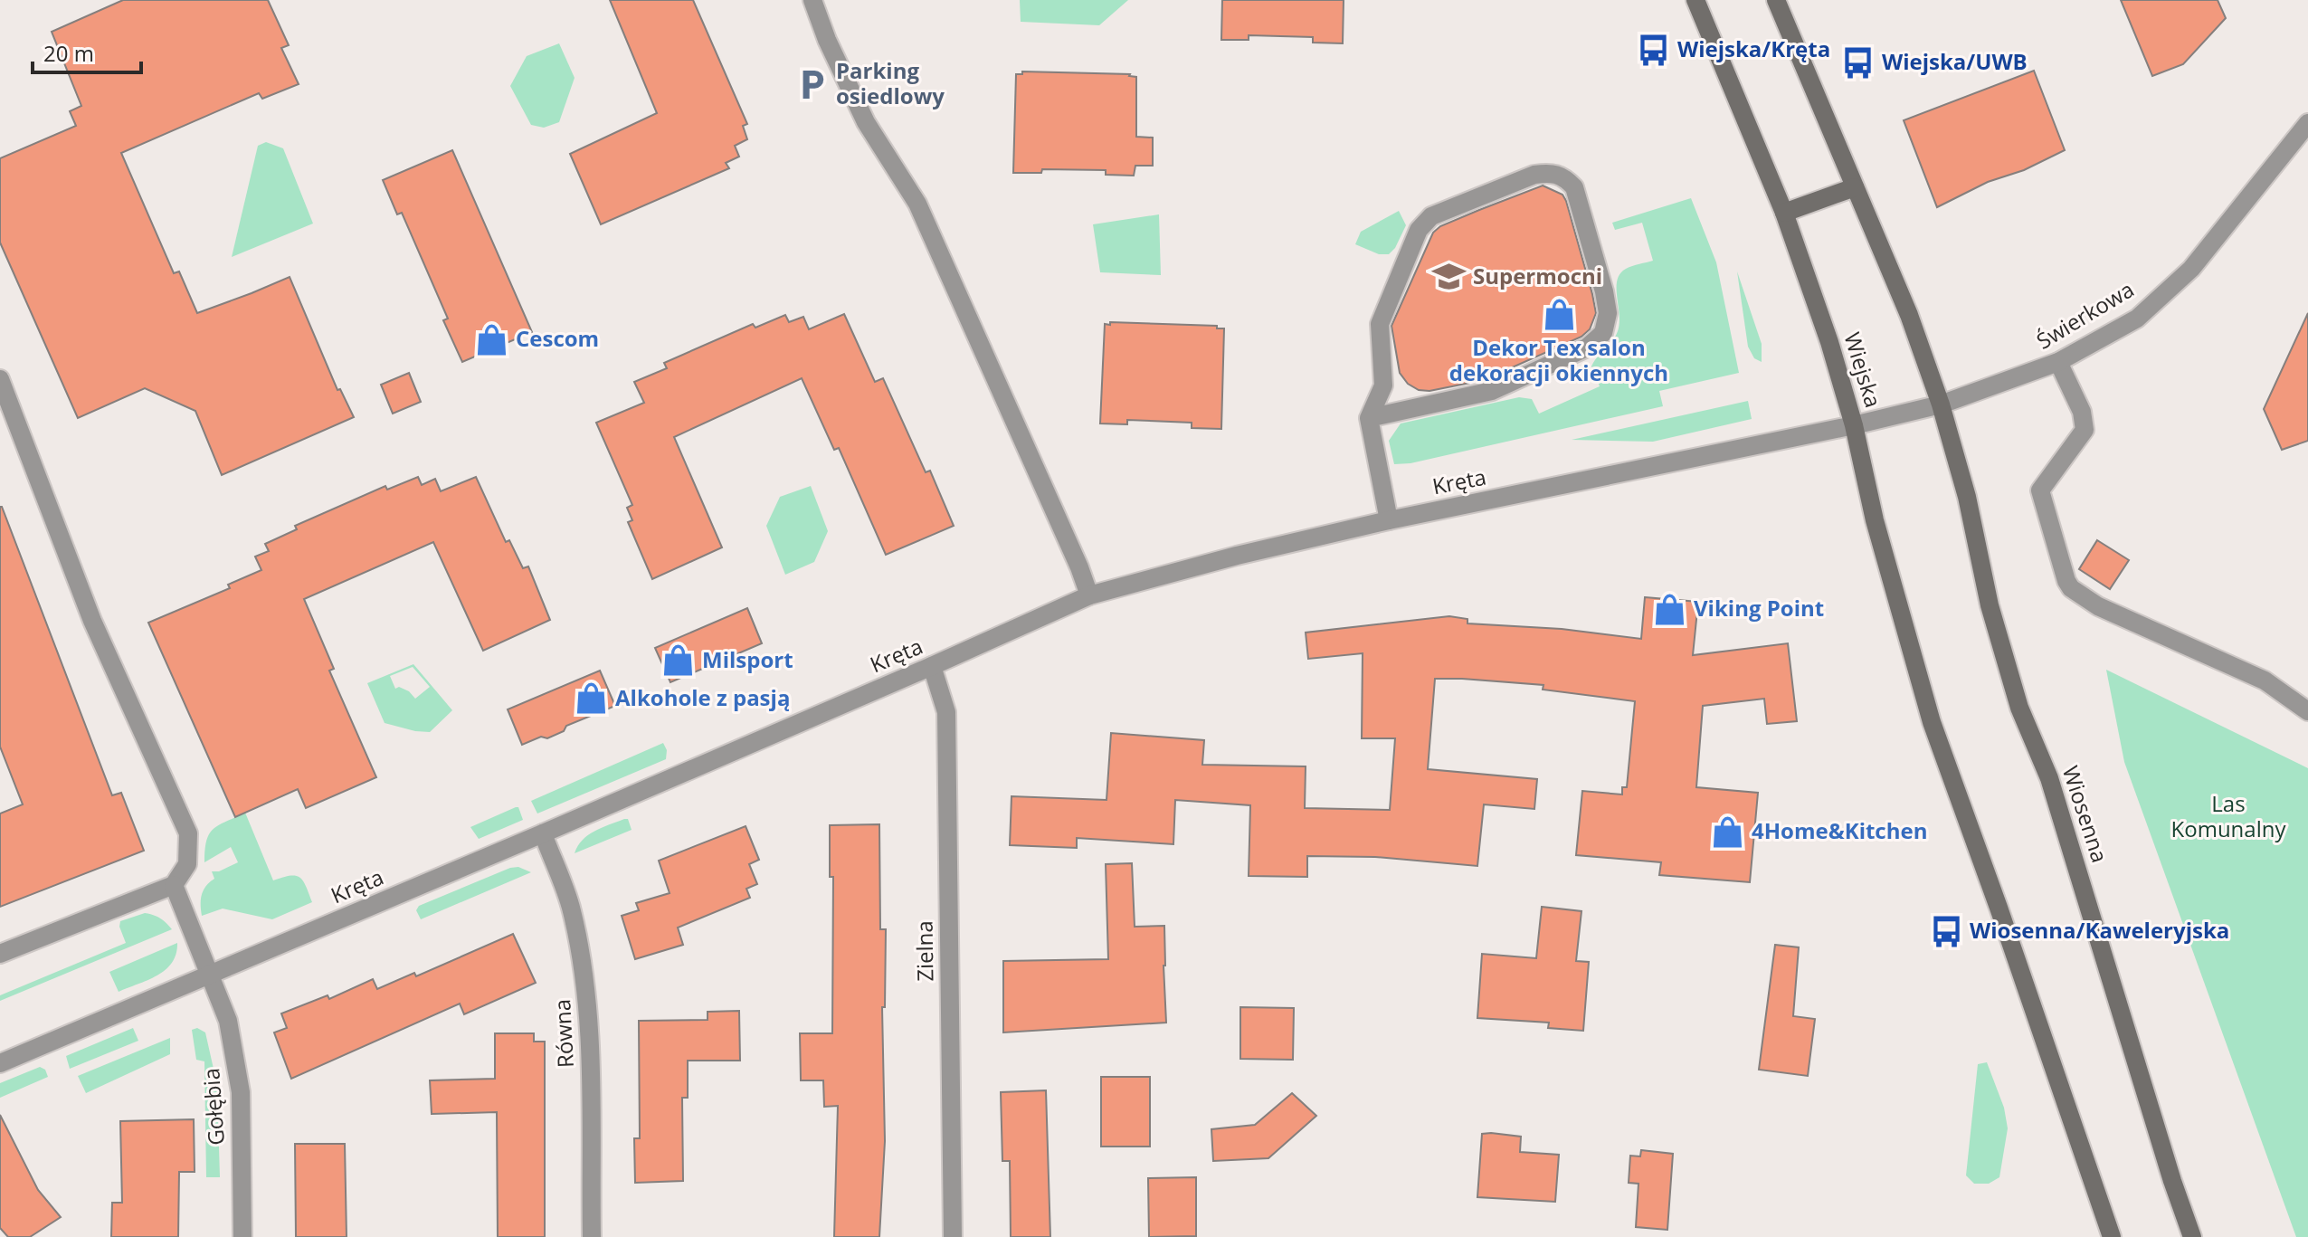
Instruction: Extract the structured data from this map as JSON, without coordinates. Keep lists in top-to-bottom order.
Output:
{
  "streets": {
    "main road": ["Wiejska", "Wiosenna"],
    "street": [
      "Świerkowa",
      "Kręta",
      "Zielna",
      "Równa",
      "Gołębia"
    ]
  },
  "crossings": [
    ["Świerkowa", "Wiejska"],
    ["Świerkowa", "Wiosenna"],
    ["Wiejska", "Kręta"],
    ["Wiejska", "Wiosenna"],
    ["Kręta", "Zielna"],
    ["Kręta", "Równa"],
    ["Kręta", "Gołębia"]
  ],
  "parks": ["Las Komunalny"],
  "places": {
    "bus stop": ["Wiejska/Kręta", "Wiejska/UWB", "Wiosenna/Kaweleryjska"],
    "parking": ["Parking osiedlowy"],
    "school or university": ["Supermocni"],
    "shop": [
      "Dekor Tex salon dekoracji okiennych",
      "Cescom",
      "Viking Point",
      "Milsport",
      "Alkohole z pasją",
      "4Home&Kitchen"
    ]
  },
  "scale_bar": "20 m"
}
